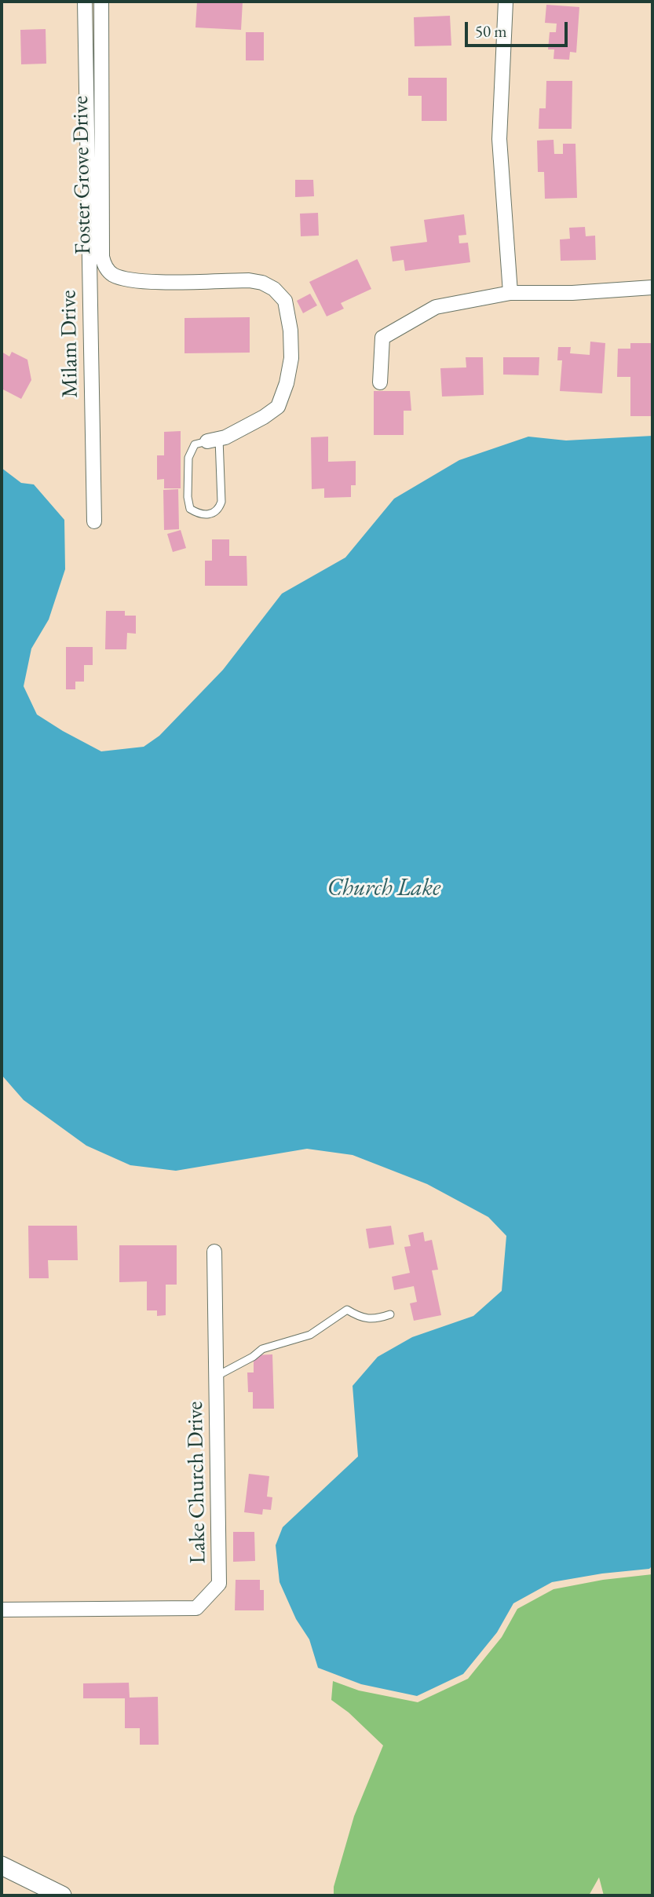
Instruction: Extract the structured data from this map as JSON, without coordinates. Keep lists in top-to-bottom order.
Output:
{
  "streets": {
    "street": ["Foster Grove Drive", "Milam Drive", "Lake Church Drive"]
  },
  "water": ["Church Lake"],
  "scale_bar": "50 m"
}
